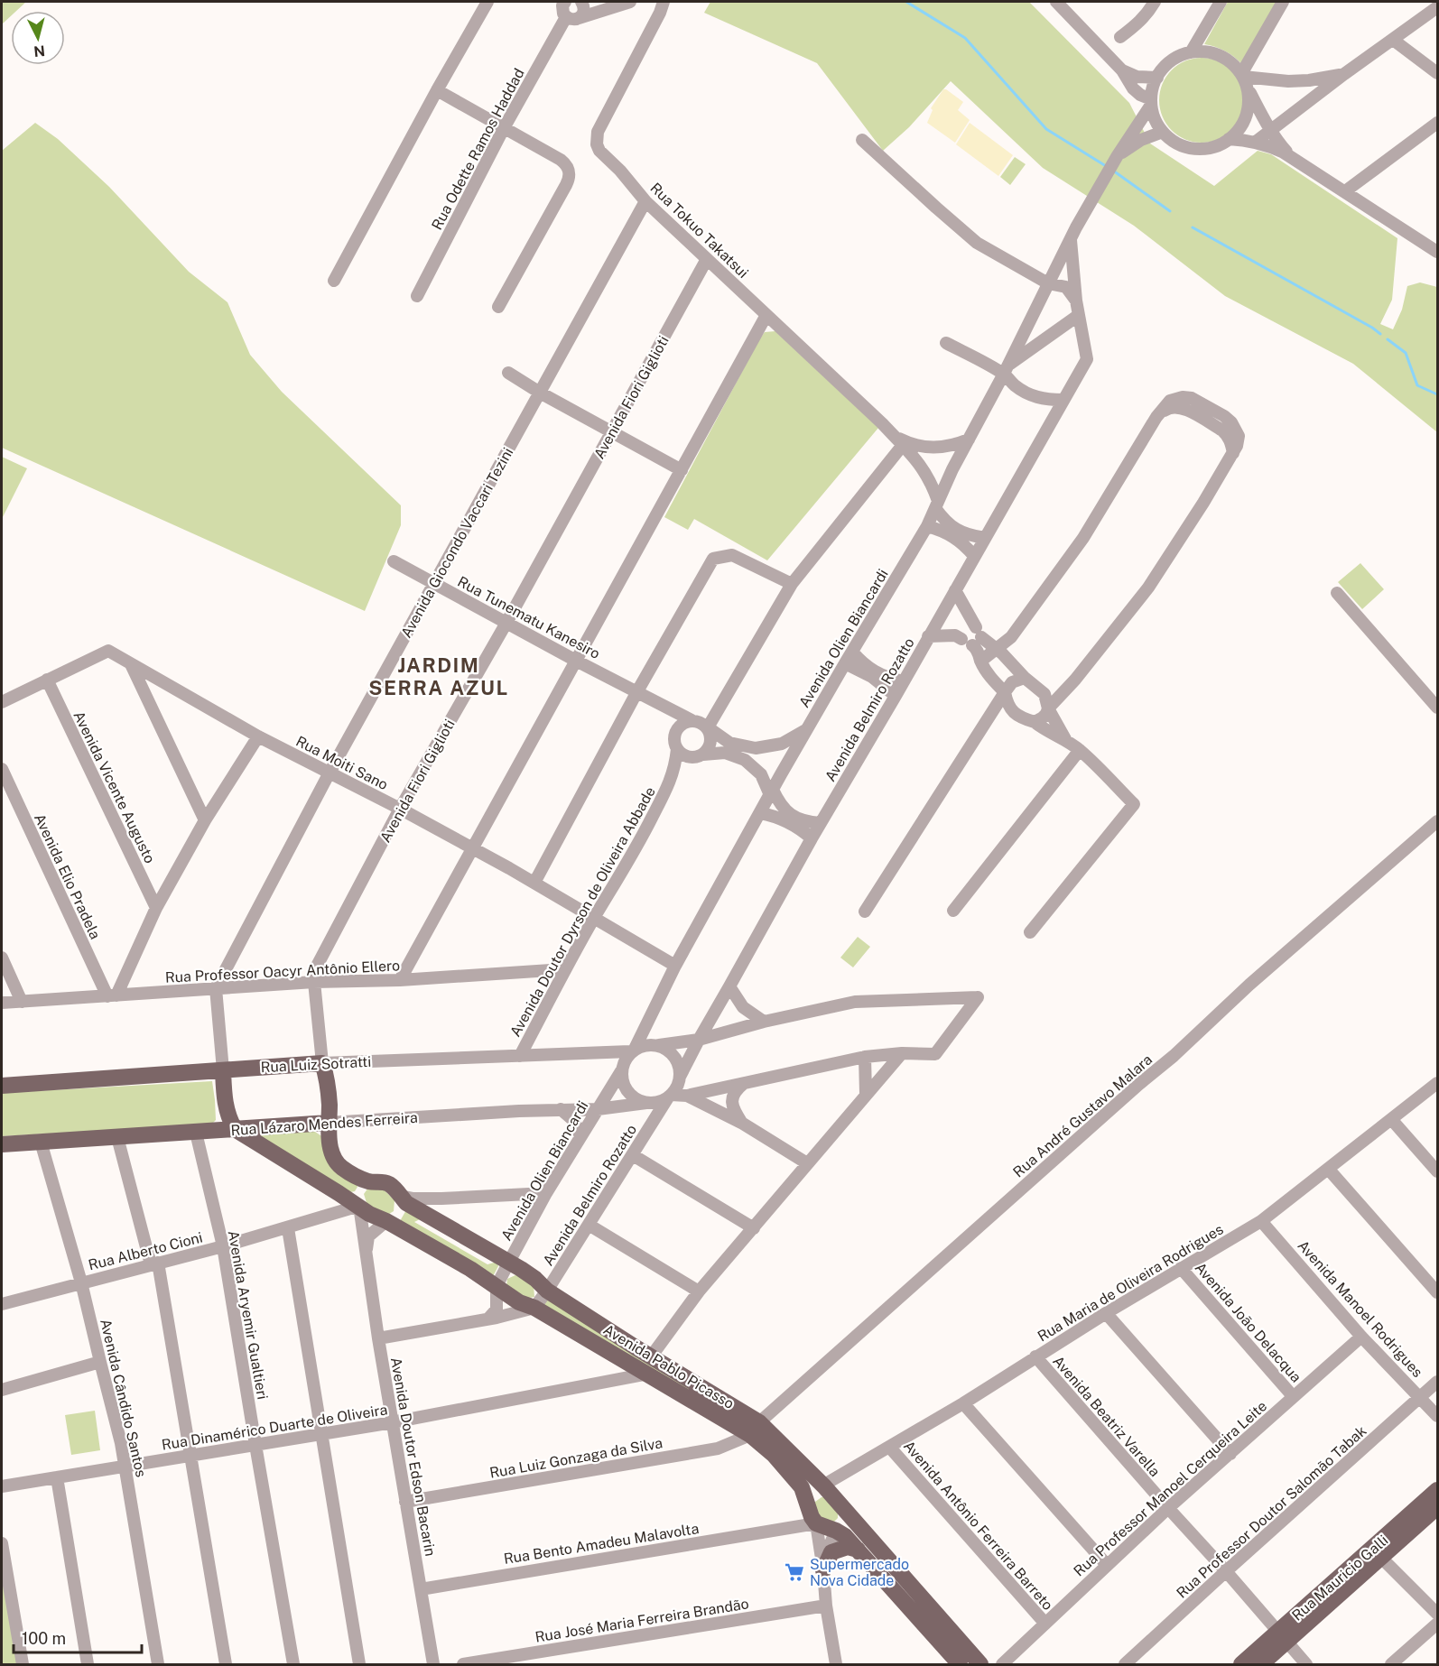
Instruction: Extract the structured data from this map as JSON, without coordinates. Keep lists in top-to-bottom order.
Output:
{
  "streets": {
    "main road": [
      "Avenida Fiori Giglioti",
      "Rua Luiz Sotratti",
      "Rua Lázaro Mendes Ferreira",
      "Avenida Pablo Picasso",
      "Rua Mauricio Galli"
    ],
    "street": [
      "Rua Odette Ramos Haddad",
      "Rua Tokuo Takatsui",
      "Avenida Giocondo Vaccari Tezini",
      "Rua Tunematu Kanesiro",
      "Avenida Olien Biancardi",
      "Avenida Belmiro Rozatto",
      "Rua Moiti Sano",
      "Avenida Vicente Augusto",
      "Avenida Elio Pradela",
      "Avenida Doutor Dyrson de Oliveira Abbade",
      "Rua Professor Oacyr Antônio Ellero",
      "Rua André Gustavo Malara",
      "Rua Alberto Cioni",
      "Rua Maria de Oliveira Rodrigues",
      "Avenida Manoel Rodrigues",
      "Avenida Aryemir Gualtieri",
      "Avenida João Delacqua",
      "Avenida Cândido Santos",
      "Avenida Beatriz Varella",
      "Rua Dinamérico Duarte de Oliveira",
      "Avenida Doutor Edson Bacarin",
      "Rua Luiz Gonzaga da Silva",
      "Rua Professor Manoel Cerqueira Leite",
      "Rua Professor Doutor Salomão Tabak",
      "Avenida Antônio Ferreira Barreto",
      "Rua Bento Amadeu Malavolta",
      "Rua José Maria Ferreira Brandão"
    ]
  },
  "crossings": [
    ["Rua Tokuo Takatsui", "Avenida Fiori Giglioti"],
    ["Rua Tokuo Takatsui", "Avenida Giocondo Vaccari Tezini"],
    ["Rua Tokuo Takatsui", "Avenida Olien Biancardi"],
    ["Avenida Fiori Giglioti", "Rua Tunematu Kanesiro"],
    ["Avenida Fiori Giglioti", "Rua Moiti Sano"],
    ["Avenida Fiori Giglioti", "Rua Professor Oacyr Antônio Ellero"],
    ["Avenida Fiori Giglioti", "Rua Luiz Sotratti"],
    ["Avenida Fiori Giglioti", "Rua Lázaro Mendes Ferreira"],
    ["Avenida Fiori Giglioti", "Avenida Pablo Picasso"],
    ["Avenida Giocondo Vaccari Tezini", "Rua Tunematu Kanesiro"],
    ["Avenida Giocondo Vaccari Tezini", "Rua Moiti Sano"],
    ["Avenida Giocondo Vaccari Tezini", "Rua Professor Oacyr Antônio Ellero"],
    ["Rua Tunematu Kanesiro", "Avenida Doutor Dyrson de Oliveira Abbade"],
    ["Avenida Olien Biancardi", "Avenida Belmiro Rozatto"],
    ["Avenida Olien Biancardi", "Rua Moiti Sano"],
    ["Avenida Olien Biancardi", "Rua Luiz Sotratti"],
    ["Avenida Olien Biancardi", "Rua Lázaro Mendes Ferreira"],
    ["Avenida Olien Biancardi", "Avenida Pablo Picasso"],
    ["Avenida Belmiro Rozatto", "Rua Luiz Sotratti"],
    ["Avenida Belmiro Rozatto", "Rua Lázaro Mendes Ferreira"],
    ["Avenida Belmiro Rozatto", "Avenida Pablo Picasso"],
    ["Rua Moiti Sano", "Avenida Vicente Augusto"],
    ["Rua Moiti Sano", "Avenida Doutor Dyrson de Oliveira Abbade"],
    ["Avenida Elio Pradela", "Rua Professor Oacyr Antônio Ellero"],
    ["Avenida Doutor Dyrson de Oliveira Abbade", "Rua Professor Oacyr Antônio Ellero"],
    ["Avenida Doutor Dyrson de Oliveira Abbade", "Rua Luiz Sotratti"],
    ["Rua Luiz Sotratti", "Rua Lázaro Mendes Ferreira"],
    ["Rua André Gustavo Malara", "Avenida Pablo Picasso"],
    ["Rua André Gustavo Malara", "Rua Luiz Gonzaga da Silva"],
    ["Rua Lázaro Mendes Ferreira", "Avenida Aryemir Gualtieri"],
    ["Rua Lázaro Mendes Ferreira", "Avenida Pablo Picasso"],
    ["Rua Lázaro Mendes Ferreira", "Avenida Cândido Santos"],
    ["Rua Alberto Cioni", "Avenida Aryemir Gualtieri"],
    ["Rua Alberto Cioni", "Avenida Pablo Picasso"],
    ["Rua Alberto Cioni", "Avenida Cândido Santos"],
    ["Rua Alberto Cioni", "Avenida Doutor Edson Bacarin"],
    ["Rua Maria de Oliveira Rodrigues", "Avenida Manoel Rodrigues"],
    ["Rua Maria de Oliveira Rodrigues", "Avenida João Delacqua"],
    ["Rua Maria de Oliveira Rodrigues", "Avenida Pablo Picasso"],
    ["Rua Maria de Oliveira Rodrigues", "Avenida Beatriz Varella"],
    ["Rua Maria de Oliveira Rodrigues", "Avenida Antônio Ferreira Barreto"],
    ["Avenida Manoel Rodrigues", "Rua Professor Manoel Cerqueira Leite"],
    ["Avenida Manoel Rodrigues", "Rua Professor Doutor Salomão Tabak"],
    ["Avenida Aryemir Gualtieri", "Rua Dinamérico Duarte de Oliveira"],
    ["Avenida João Delacqua", "Rua Professor Manoel Cerqueira Leite"],
    ["Avenida Pablo Picasso", "Rua Dinamérico Duarte de Oliveira"],
    ["Avenida Pablo Picasso", "Avenida Doutor Edson Bacarin"],
    ["Avenida Pablo Picasso", "Rua Luiz Gonzaga da Silva"],
    ["Avenida Pablo Picasso", "Rua Bento Amadeu Malavolta"],
    ["Avenida Cândido Santos", "Rua Dinamérico Duarte de Oliveira"],
    ["Avenida Beatriz Varella", "Rua Professor Manoel Cerqueira Leite"],
    ["Avenida Beatriz Varella", "Rua Professor Doutor Salomão Tabak"],
    ["Avenida Beatriz Varella", "Rua Mauricio Galli"],
    ["Rua Dinamérico Duarte de Oliveira", "Avenida Doutor Edson Bacarin"],
    ["Avenida Doutor Edson Bacarin", "Rua Luiz Gonzaga da Silva"],
    ["Avenida Doutor Edson Bacarin", "Rua Bento Amadeu Malavolta"],
    ["Rua Professor Manoel Cerqueira Leite", "Avenida Antônio Ferreira Barreto"]
  ],
  "districts": ["JARDIM SERRA AZUL"],
  "places": {
    "supermarket": ["Supermercado Nova Cidade"]
  },
  "scale_bar": "100 m",
  "north": "bottom"
}
